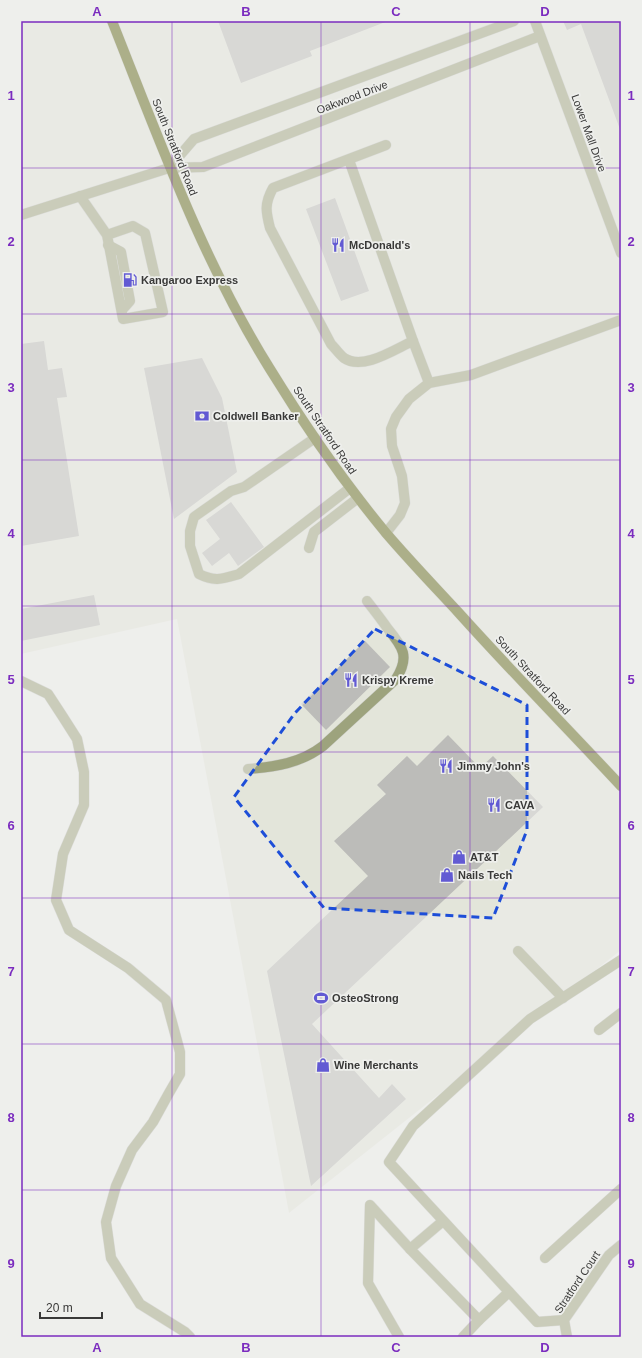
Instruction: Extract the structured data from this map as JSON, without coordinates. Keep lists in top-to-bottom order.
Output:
{
  "streets": {
    "main road": ["South Stratford Road"],
    "street": ["Oakwood Drive", "Lower Mall Drive", "Stratford Court"]
  },
  "crossings": [
    ["Oakwood Drive", "Lower Mall Drive"],
    ["Oakwood Drive", "South Stratford Road"]
  ],
  "places": {
    "restaurant": [
      "McDonald's",
      "Krispy Kreme",
      "Jimmy John's",
      "CAVA"
    ],
    "fuel station": ["Kangaroo Express"],
    "bank": ["Coldwell Banker"],
    "shop": ["AT&T", "Nails Tech", "Wine Merchants"],
    "sports": ["OsteoStrong"]
  },
  "scale_bar": "20 m",
  "grid": {
    "columns": [
      "A",
      "B",
      "C",
      "D"
    ],
    "rows": [
      "1",
      "2",
      "3",
      "4",
      "5",
      "6",
      "7",
      "8",
      "9"
    ]
  }
}
